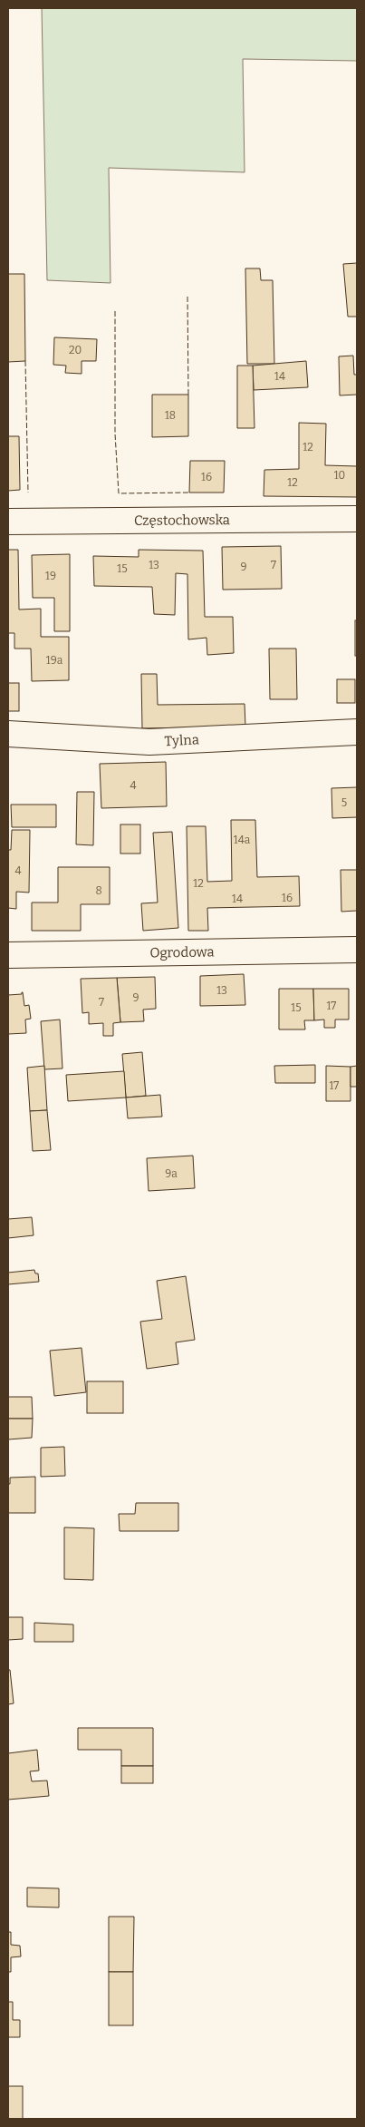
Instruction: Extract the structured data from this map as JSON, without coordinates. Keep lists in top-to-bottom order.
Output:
{
  "streets": {
    "street": ["Częstochowska", "Tylna", "Ogrodowa"]
  },
  "house_numbers": [
    "20",
    "14",
    "18",
    "12",
    "10",
    "16",
    "12",
    "13",
    "7",
    "9",
    "15",
    "19",
    "19a",
    "4",
    "5",
    "14a",
    "4",
    "12",
    "8",
    "16",
    "14",
    "13",
    "9",
    "7",
    "17",
    "15",
    "17",
    "9a"
  ]
}
